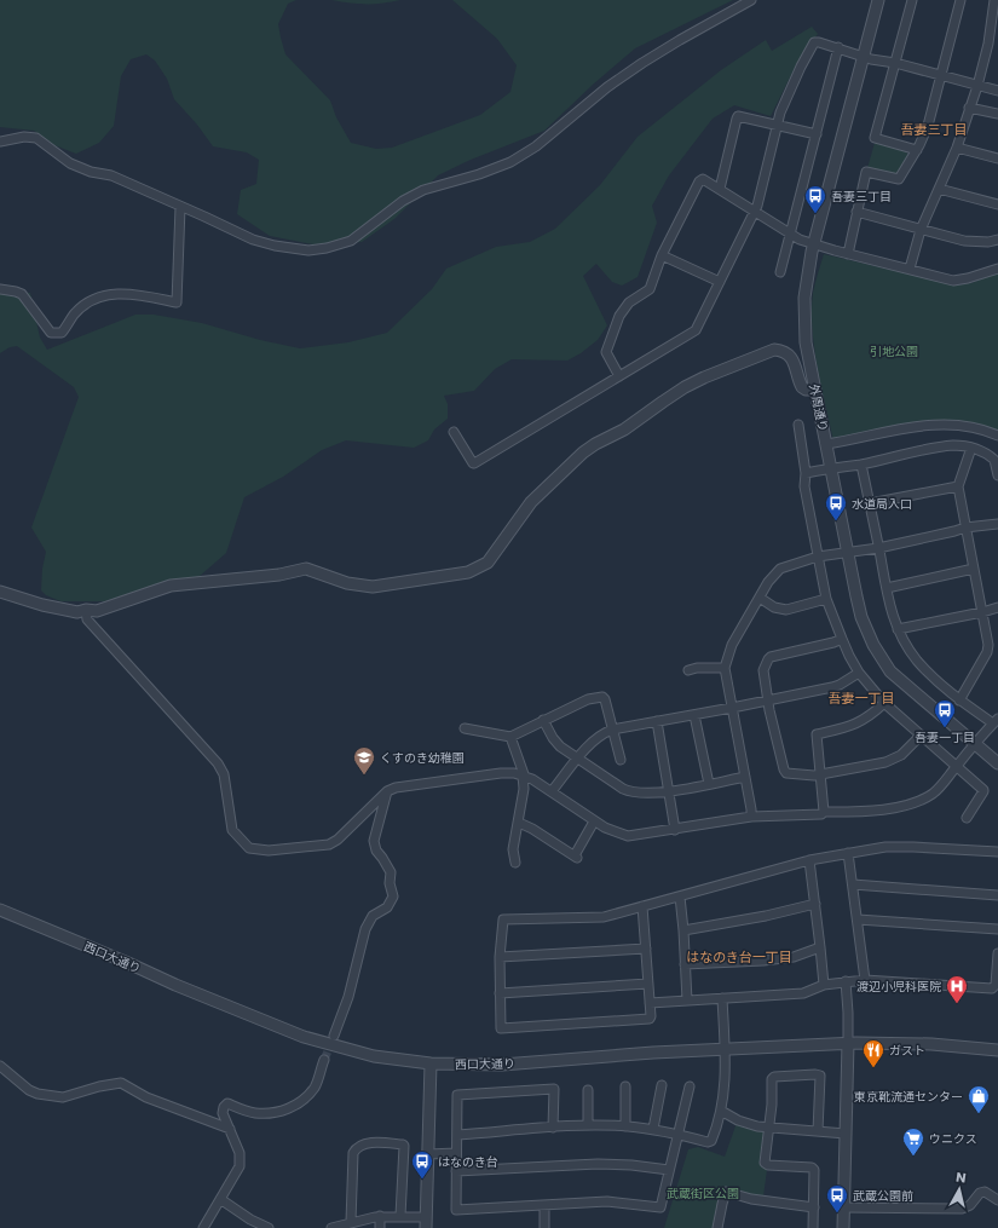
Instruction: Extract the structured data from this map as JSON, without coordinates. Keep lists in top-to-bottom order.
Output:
{
  "streets": {
    "street": ["外周通り", "西口大通り"]
  },
  "districts": ["吾妻三丁目", "吾妻一丁目", "はなのき台一丁目"],
  "parks": ["引地公園", "武蔵街区公園"],
  "places": {
    "bus stop": [
      "吾妻三丁目",
      "水道局入口",
      "吾妻一丁目",
      "はなのき台",
      "武蔵公園前"
    ],
    "school or university": ["くすのき幼稚園"],
    "hospital": ["渡辺小児科医院"],
    "restaurant": ["ガスト"],
    "shop": ["東京靴流通センター"],
    "supermarket": ["ウニクス"]
  },
  "north": "top"
}
